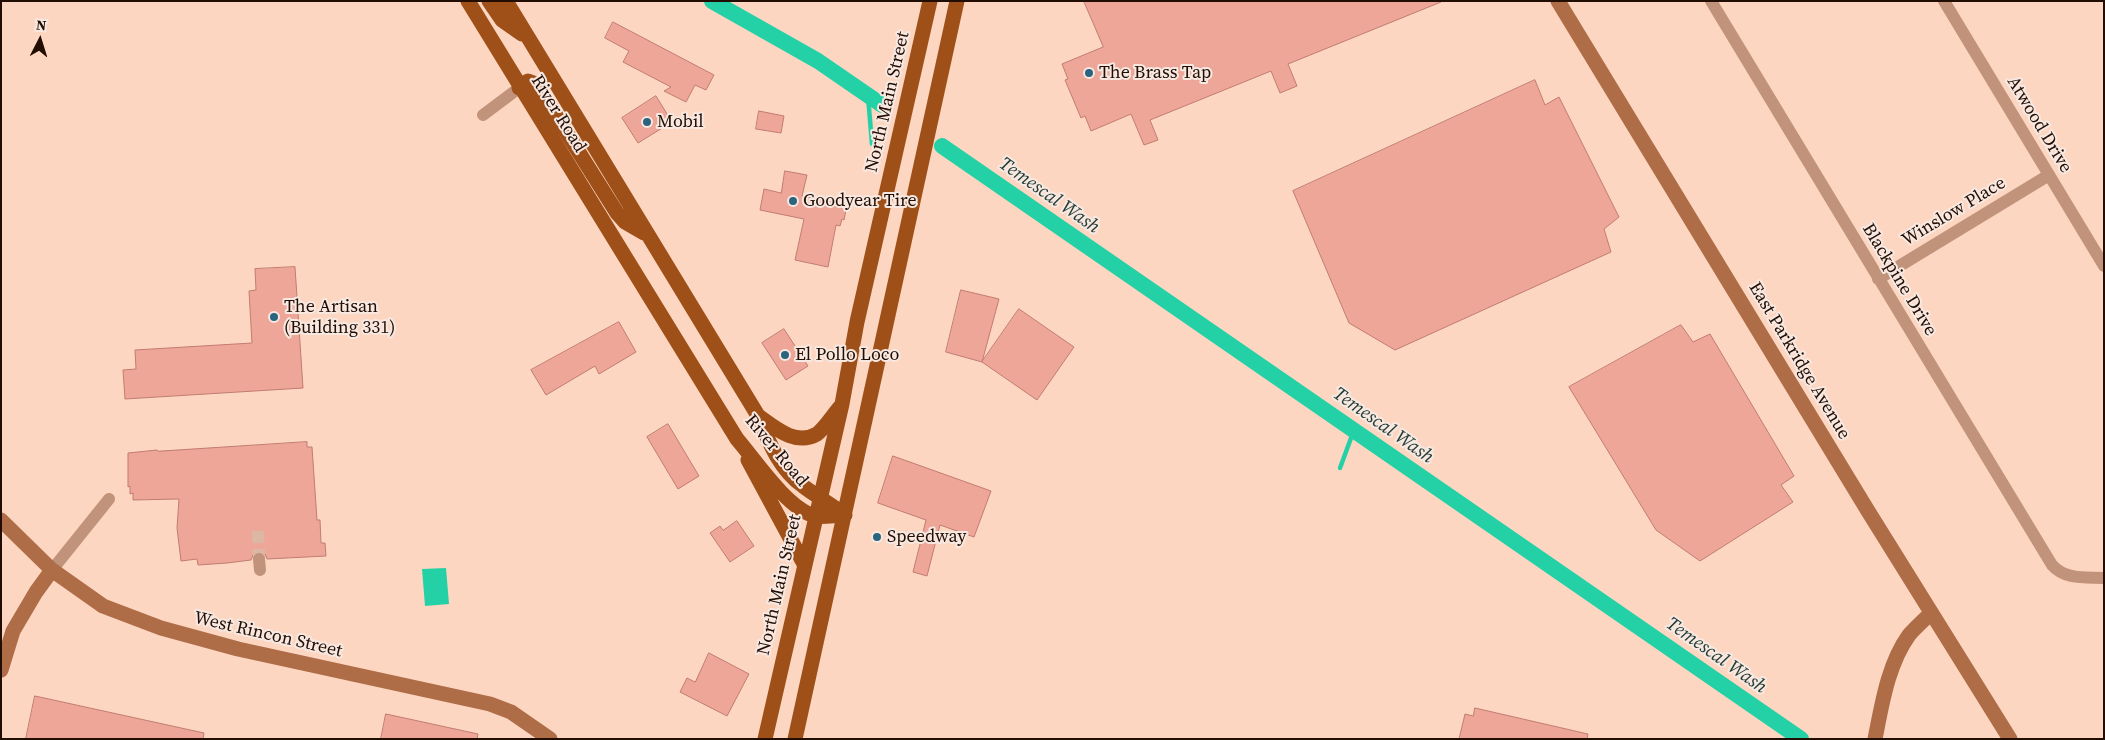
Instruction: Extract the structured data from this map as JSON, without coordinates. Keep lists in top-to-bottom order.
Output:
{
  "streets": {
    "main road": [
      "North Main Street",
      "River Road",
      "East Parkridge Avenue",
      "West Rincon Street"
    ],
    "street": ["Atwood Drive", "Winslow Place", "Blackpine Drive"]
  },
  "crossings": [
    ["North Main Street", "River Road"],
    ["Atwood Drive", "Winslow Place"],
    ["Winslow Place", "Blackpine Drive"]
  ],
  "water": ["Temescal Wash"],
  "places": [
    "The Brass Tap",
    "Mobil",
    "Goodyear Tire",
    "The Artisan (Building 331)",
    "El Pollo Loco",
    "Speedway"
  ],
  "north": "top"
}
